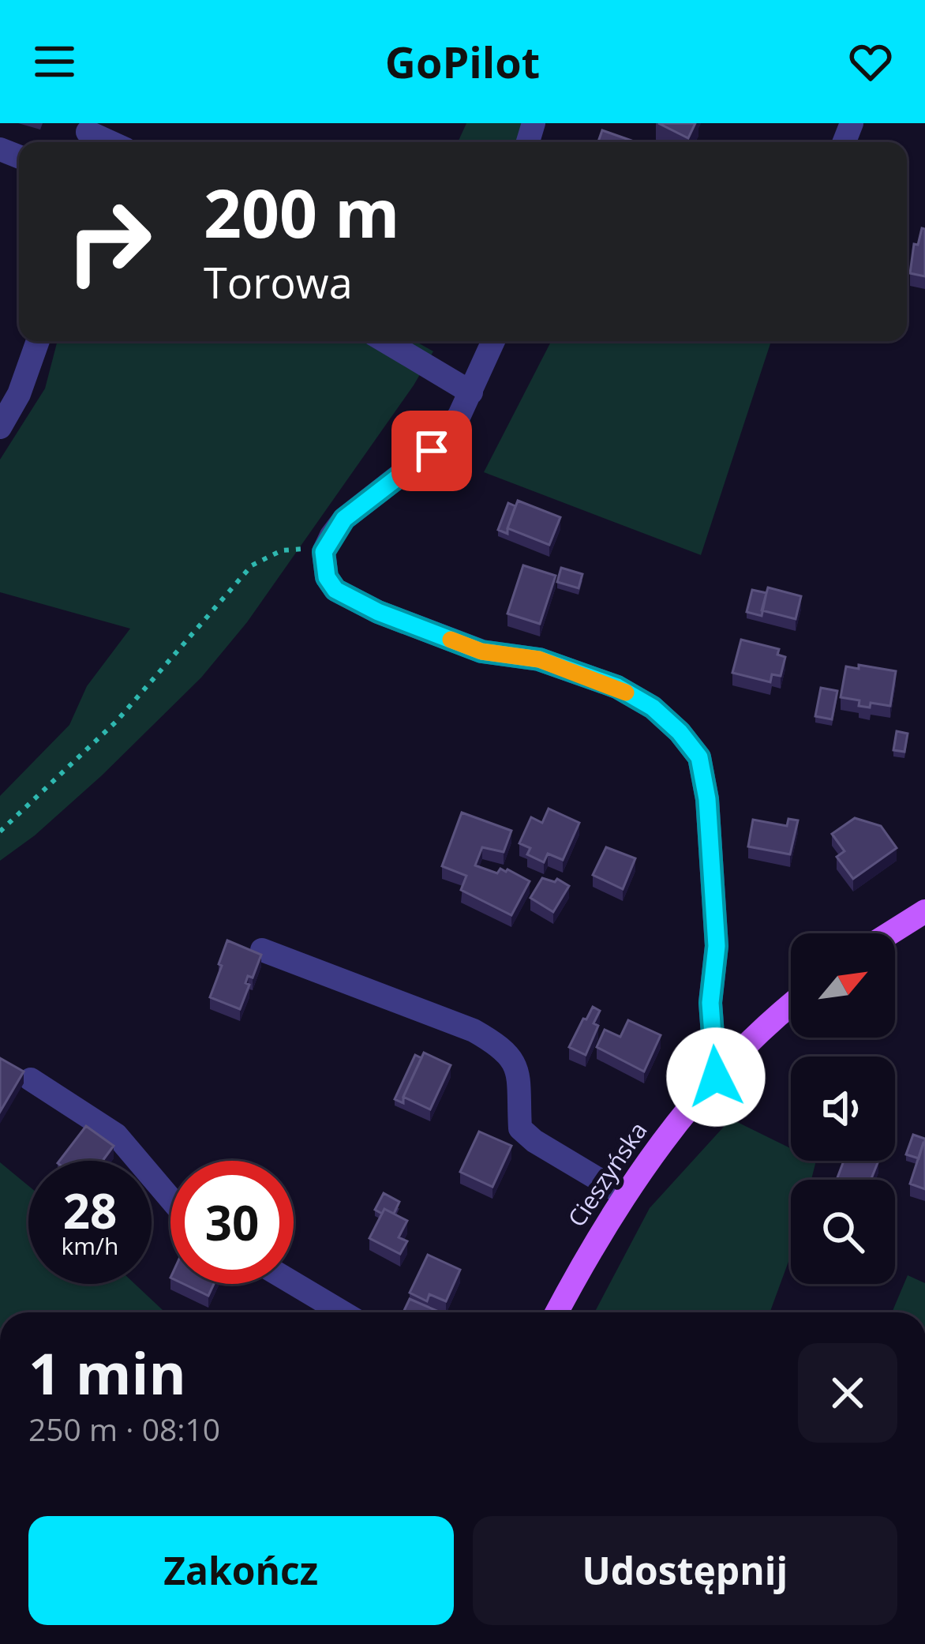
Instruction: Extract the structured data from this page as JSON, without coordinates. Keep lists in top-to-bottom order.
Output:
{
  "streets": {
    "main road": ["Cieszyńska"]
  },
  "north": "top right",
  "page": {
    "header": "GoPilot",
    "turn": ["200 m", "Torowa"],
    "speed": "28 km/h",
    "limit": "30",
    "heading": ["1 min", "250 m · 08:10"],
    "buttons": ["Zakończ", "Udostępnij"]
  }
}
